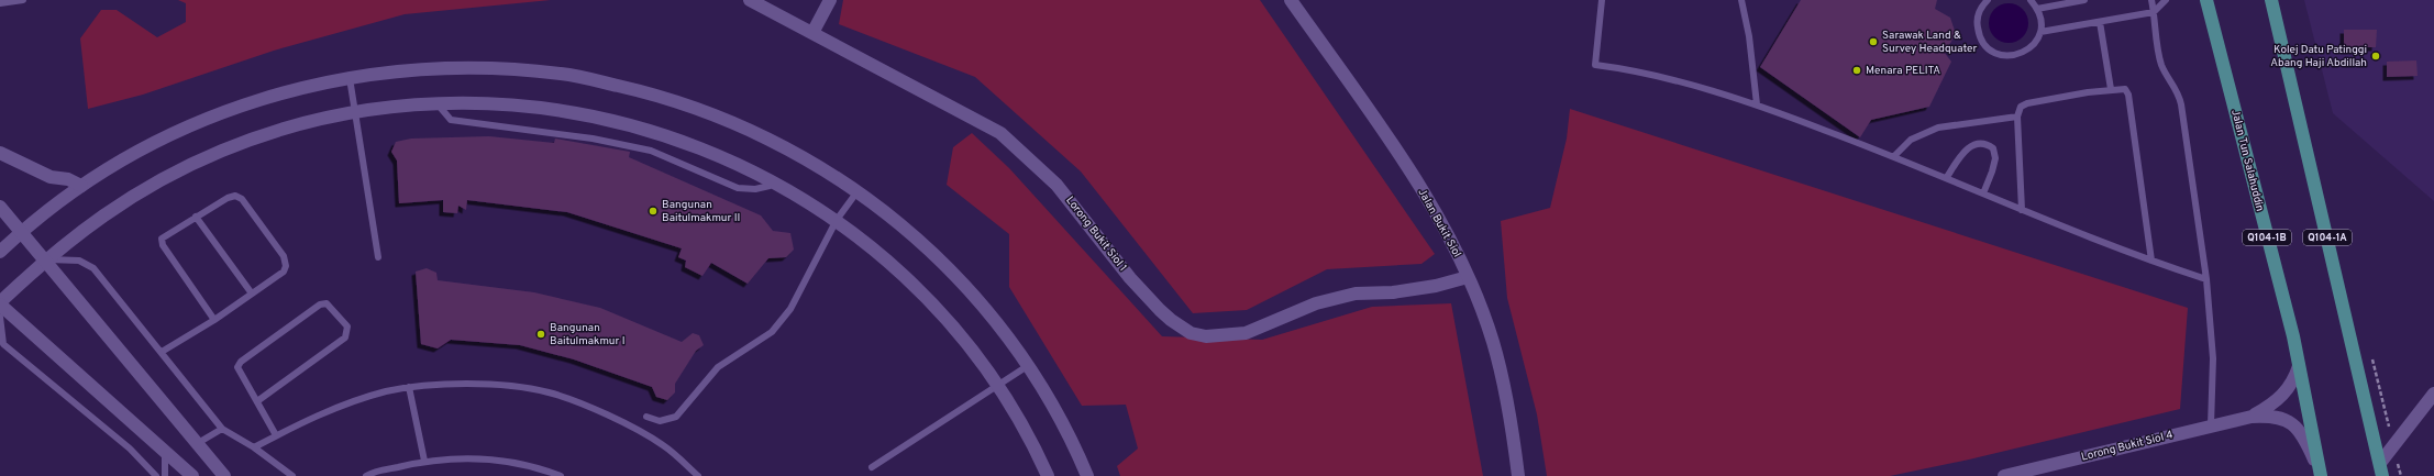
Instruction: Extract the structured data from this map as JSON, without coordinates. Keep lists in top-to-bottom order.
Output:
{
  "streets": {
    "main road": ["Jalan Tun Salahuddin", "Q104-1B", "Q104-1A"],
    "street": ["Jalan Bukit Siol", "Lorong Bukit Siol 1", "Lorong Bukit Siol 4"]
  },
  "crossings": [
    ["Jalan Bukit Siol", "Lorong Bukit Siol 1"]
  ],
  "places": [
    "Sarawak Land & Survey Headquater",
    "Kolej Datu Patinggi Abang Haji Abdillah",
    "Menara PELITA",
    "Bangunan Baitulmakmur II",
    "Bangunan Baitulmakmur I"
  ]
}
